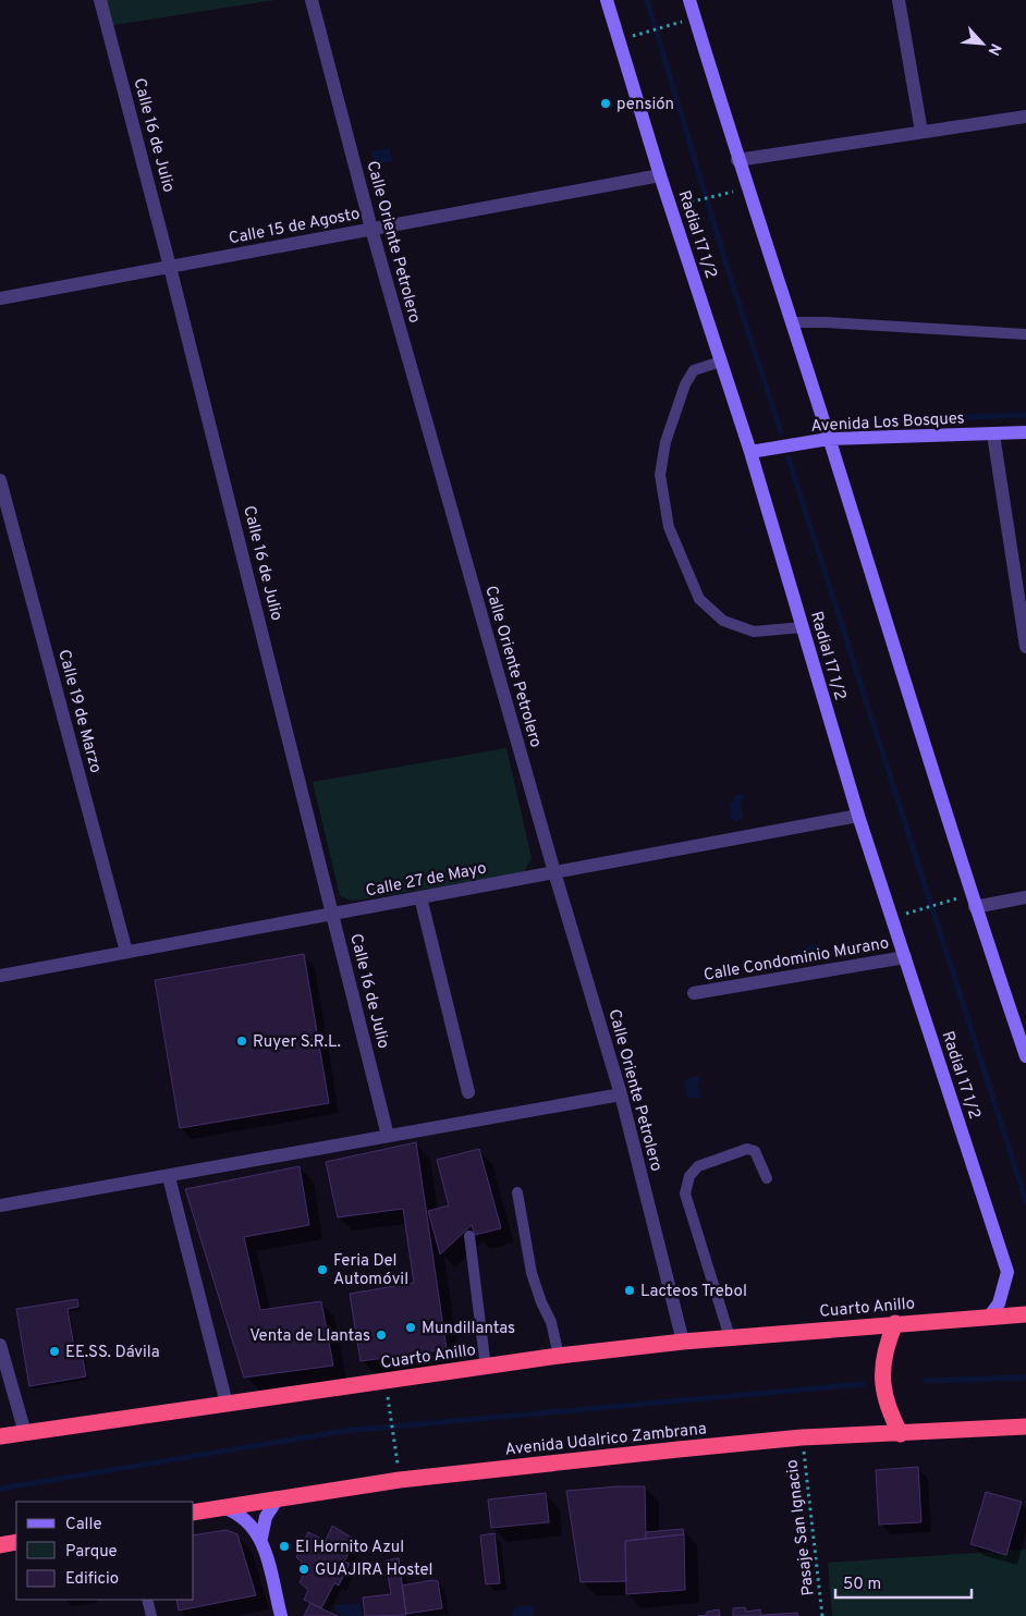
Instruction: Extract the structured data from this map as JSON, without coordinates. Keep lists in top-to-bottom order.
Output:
{
  "streets": {
    "highway": ["Cuarto Anillo", "Avenida Udalrico Zambrana"],
    "main road": ["Radial 17 1/2", "Avenida Los Bosques"],
    "street": [
      "Calle 16 de Julio",
      "Calle 15 de Agosto",
      "Calle Oriente Petrolero",
      "Calle 19 de Marzo",
      "Calle 27 de Mayo",
      "Calle Condominio Murano"
    ],
    "path": ["Pasaje San Ignacio"]
  },
  "crossings": [
    ["Calle 16 de Julio", "Calle 15 de Agosto"],
    ["Calle 16 de Julio", "Calle 27 de Mayo"],
    ["Calle 15 de Agosto", "Radial 17 1/2"],
    ["Calle 15 de Agosto", "Calle Oriente Petrolero"],
    ["Radial 17 1/2", "Avenida Los Bosques"],
    ["Radial 17 1/2", "Calle 27 de Mayo"],
    ["Radial 17 1/2", "Calle Condominio Murano"],
    ["Radial 17 1/2", "Cuarto Anillo"],
    ["Calle Oriente Petrolero", "Calle 27 de Mayo"],
    ["Calle Oriente Petrolero", "Cuarto Anillo"],
    ["Calle 19 de Marzo", "Calle 27 de Mayo"],
    ["Avenida Udalrico Zambrana", "Pasaje San Ignacio"]
  ],
  "places": [
    "pensión",
    "Ruyer S.R.L.",
    "Feria Del Automóvil",
    "Lacteos Trebol",
    "Mundillantas",
    "Venta de Llantas",
    "EE.SS. Dávila",
    "El Hornito Azul",
    "GUAJIRA Hostel"
  ],
  "legend": ["Calle", "Parque", "Edificio"],
  "scale_bar": "50 m",
  "north": "bottom right"
}
